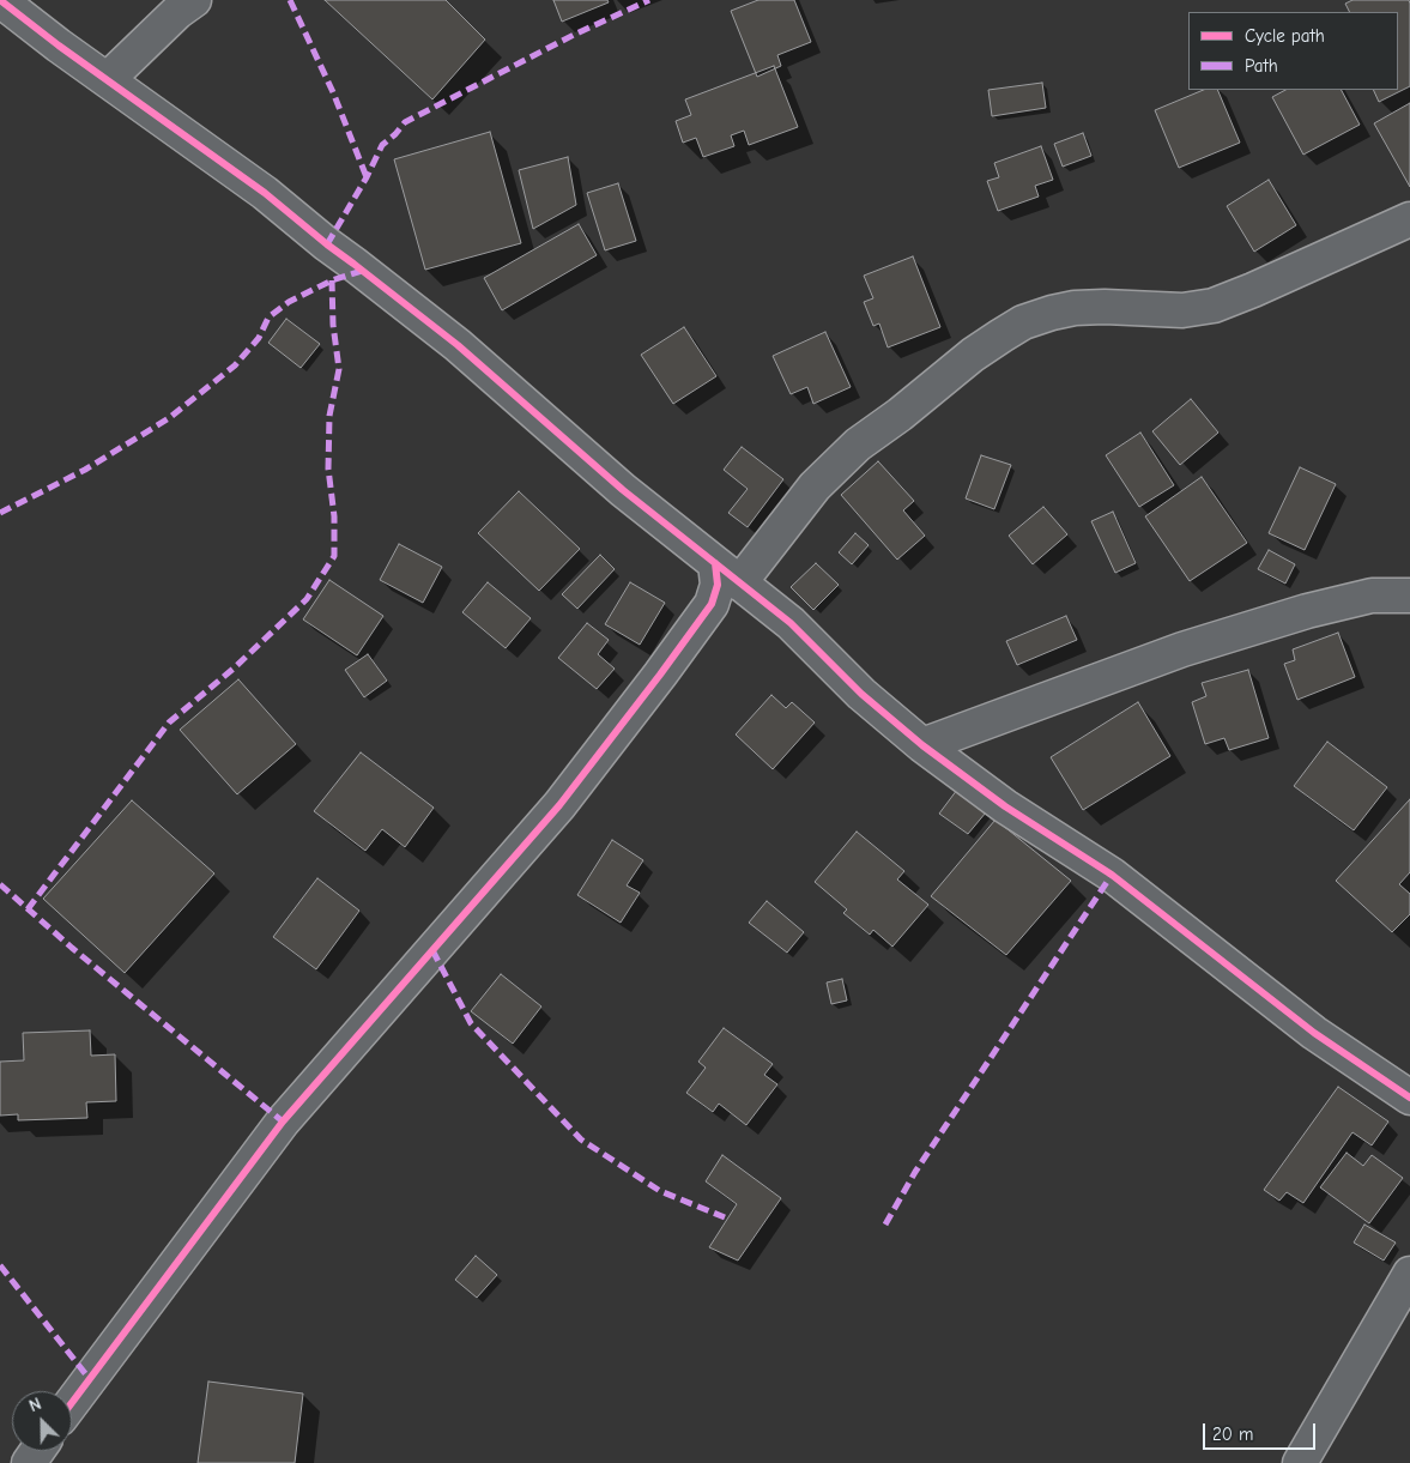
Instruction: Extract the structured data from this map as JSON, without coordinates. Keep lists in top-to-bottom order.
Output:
{
  "legend": ["Cycle path", "Path"],
  "scale_bar": "20 m",
  "north": "top left"
}
